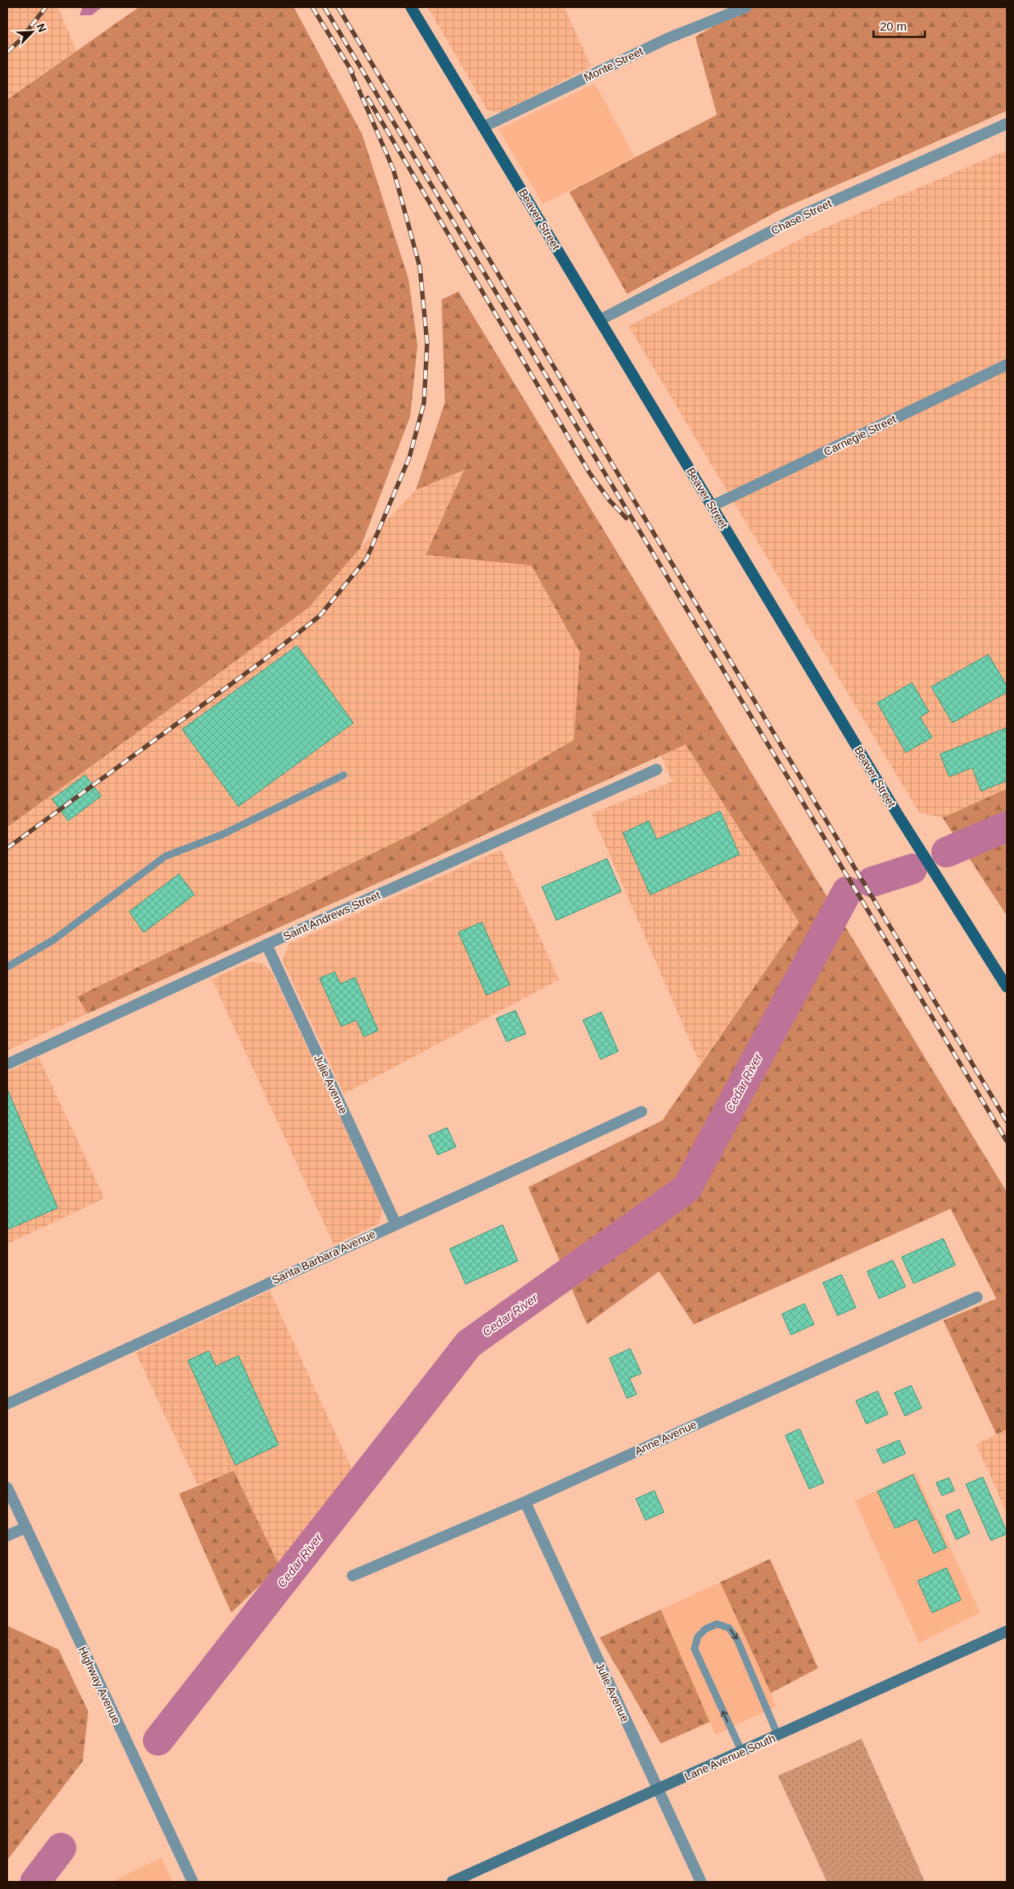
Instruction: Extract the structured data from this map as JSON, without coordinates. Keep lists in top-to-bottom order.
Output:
{
  "streets": {
    "main road": ["Beaver Street", "Lane Avenue South"],
    "street": [
      "Monte Street",
      "Chase Street",
      "Carnegie Street",
      "Saint Andrews Street",
      "Julie Avenue",
      "Santa Barbara Avenue",
      "Anne Avenue",
      "Highway Avenue"
    ]
  },
  "crossings": [
    ["Monte Street", "Beaver Street"],
    ["Chase Street", "Beaver Street"],
    ["Beaver Street", "Carnegie Street"],
    ["Saint Andrews Street", "Julie Avenue"],
    ["Julie Avenue", "Santa Barbara Avenue"],
    ["Julie Avenue", "Anne Avenue"],
    ["Julie Avenue", "Lane Avenue South"]
  ],
  "water": ["Cedar River"],
  "scale_bar": "20 m",
  "north": "top right"
}
